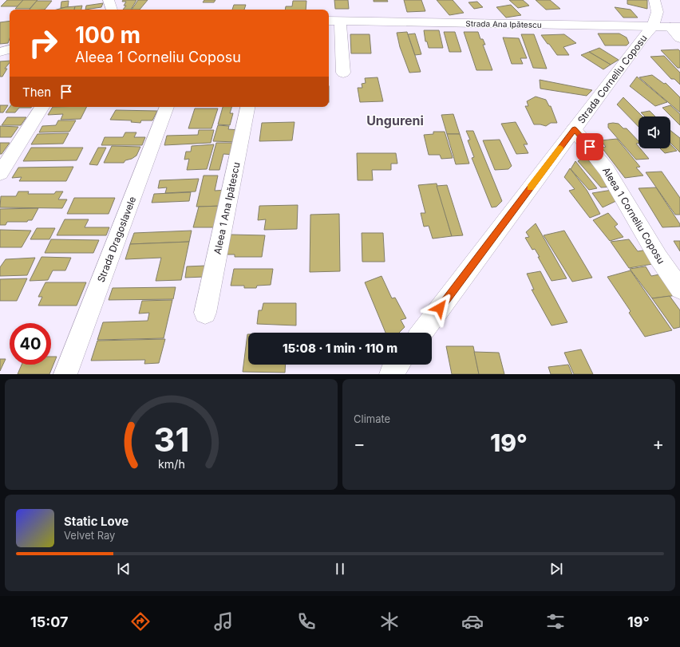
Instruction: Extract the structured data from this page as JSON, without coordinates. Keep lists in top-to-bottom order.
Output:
{
  "streets": {
    "street": [
      "Strada Ana Ipătescu",
      "Strada Corneliu Coposu",
      "Aleea 1 Ana Ipătescu",
      "Aleea 1 Corneliu Coposu",
      "Strada Dragoslavele"
    ]
  },
  "crossings": [
    ["Strada Ana Ipătescu", "Strada Corneliu Coposu"],
    ["Strada Corneliu Coposu", "Aleea 1 Corneliu Coposu"]
  ],
  "districts": ["Ungureni"],
  "page": {
    "turn": ["100 m", "Aleea 1 Corneliu Coposu"],
    "then": "Then",
    "limit": "40",
    "trip": "15:08 · 1 min · 110 m",
    "tile": "Climate",
    "heat": ["−", "19°", "+"],
    "song": ["Static Love", "Velvet Ray"],
    "tabs": ["15:07", "19°"],
    "gauge": ["31", "km/h"]
  }
}
